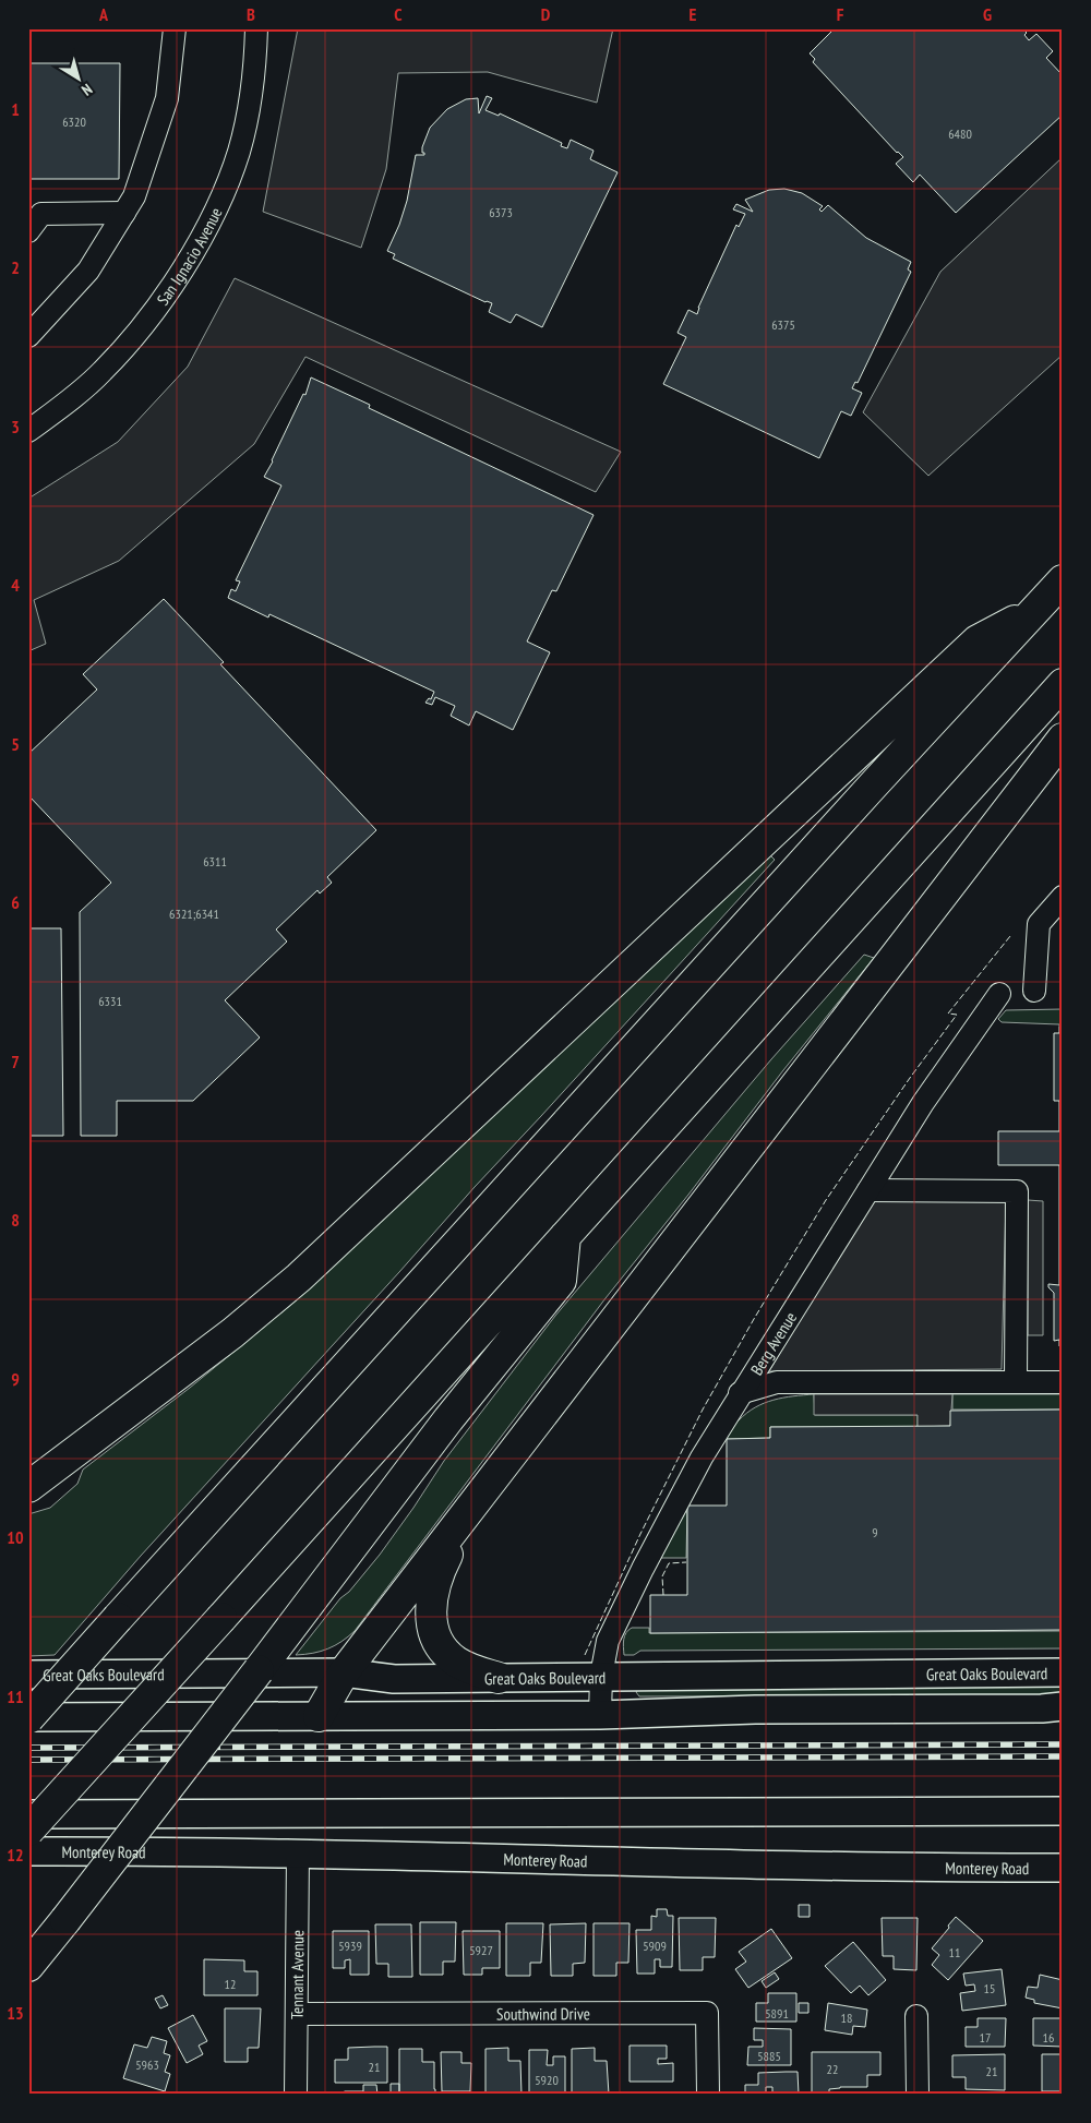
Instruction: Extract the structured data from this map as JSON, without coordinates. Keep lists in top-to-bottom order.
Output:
{
  "streets": {
    "main road": ["Great Oaks Boulevard", "Monterey Road"],
    "street": [
      "San Ignacio Avenue",
      "Berg Avenue",
      "Tennant Avenue",
      "Southwind Drive"
    ]
  },
  "crossings": [
    ["Berg Avenue", "Great Oaks Boulevard"],
    ["Monterey Road", "Tennant Avenue"],
    ["Tennant Avenue", "Southwind Drive"]
  ],
  "house_numbers": [
    "6320",
    "6480",
    "6373",
    "6375",
    "6311",
    "6321;6341",
    "6331",
    "9",
    "5939",
    "5909",
    "5927",
    "11",
    "12",
    "15",
    "5891",
    "18",
    "17",
    "16",
    "5885",
    "5963",
    "21",
    "22",
    "21",
    "5920"
  ],
  "north": "bottom right",
  "grid": {
    "columns": [
      "A",
      "B",
      "C",
      "D",
      "E",
      "F",
      "G"
    ],
    "rows": [
      "1",
      "2",
      "3",
      "4",
      "5",
      "6",
      "7",
      "8",
      "9",
      "10",
      "11",
      "12",
      "13"
    ]
  }
}
